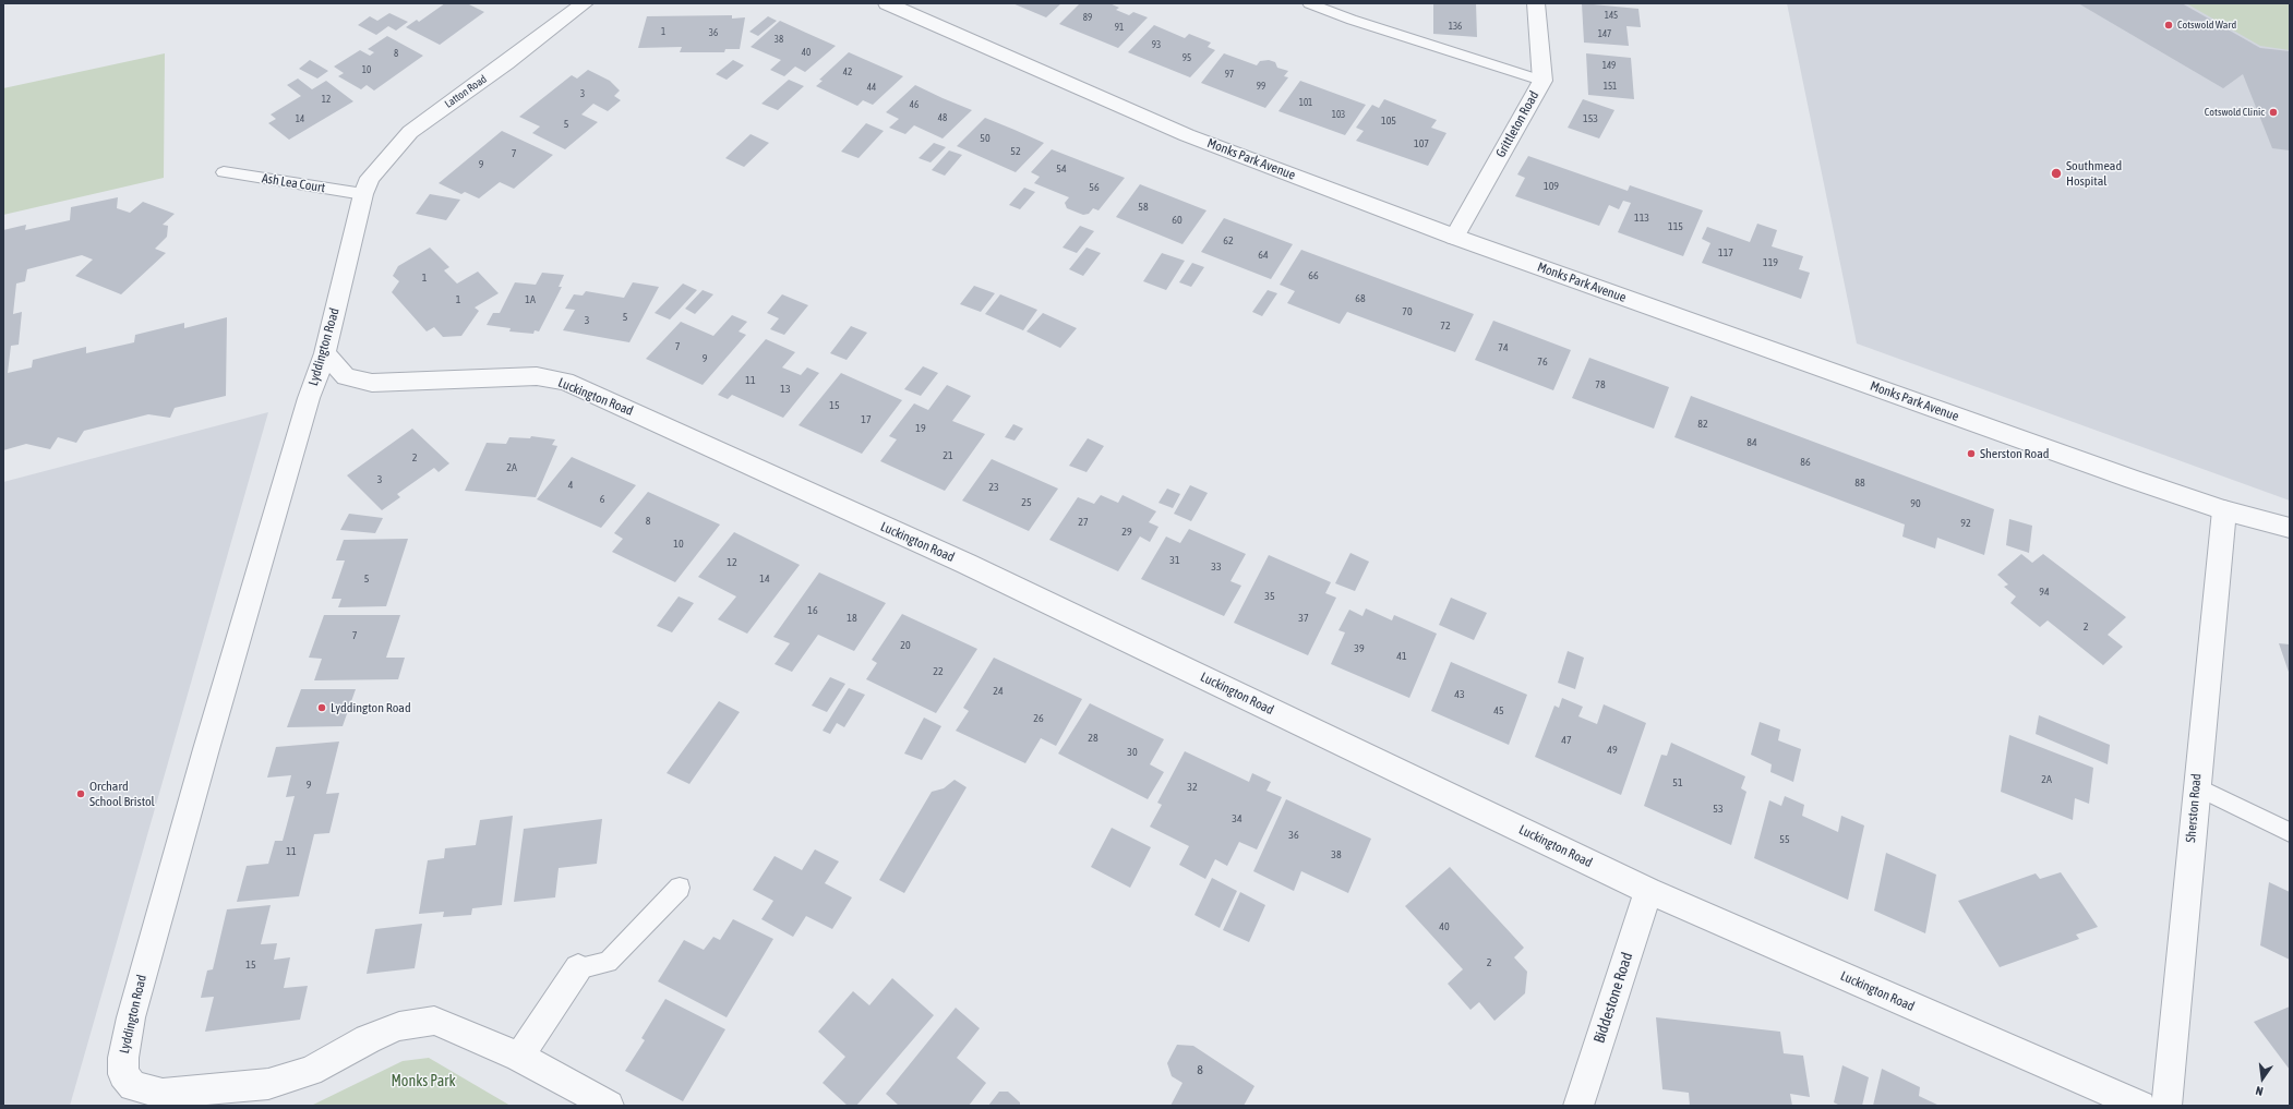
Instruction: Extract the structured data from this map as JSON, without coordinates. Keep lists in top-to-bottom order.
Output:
{
  "streets": {
    "street": [
      "Latton Road",
      "Grittleton Road",
      "Monks Park Avenue",
      "Lyddington Road",
      "Luckington Road",
      "Sherston Road",
      "Biddestone Road"
    ],
    "lane": ["Ash Lea Court"]
  },
  "crossings": [
    ["Latton Road", "Ash Lea Court"],
    ["Latton Road", "Lyddington Road"],
    ["Grittleton Road", "Monks Park Avenue"],
    ["Monks Park Avenue", "Sherston Road"],
    ["Ash Lea Court", "Lyddington Road"],
    ["Lyddington Road", "Luckington Road"],
    ["Luckington Road", "Biddestone Road"]
  ],
  "parks": ["Monks Park"],
  "places": [
    "Cotswold Ward",
    "Cotswold Clinic",
    "Southmead Hospital",
    "Sherston Road",
    "Lyddington Road",
    "Orchard School Bristol"
  ],
  "house_numbers": [
    "145",
    "89",
    "136",
    "91",
    "1",
    "36",
    "147",
    "38",
    "93",
    "40",
    "8",
    "95",
    "149",
    "10",
    "42",
    "97",
    "99",
    "151",
    "44",
    "3",
    "12",
    "101",
    "46",
    "103",
    "48",
    "14",
    "153",
    "105",
    "5",
    "50",
    "107",
    "52",
    "7",
    "9",
    "54",
    "109",
    "56",
    "58",
    "113",
    "60",
    "115",
    "62",
    "117",
    "64",
    "119",
    "66",
    "1",
    "68",
    "1",
    "1A",
    "70",
    "5",
    "3",
    "72",
    "7",
    "74",
    "9",
    "76",
    "11",
    "78",
    "13",
    "15",
    "17",
    "82",
    "19",
    "84",
    "21",
    "2",
    "86",
    "2A",
    "3",
    "88",
    "4",
    "23",
    "6",
    "25",
    "90",
    "8",
    "27",
    "92",
    "29",
    "10",
    "31",
    "12",
    "33",
    "5",
    "14",
    "94",
    "35",
    "16",
    "18",
    "37",
    "2",
    "7",
    "20",
    "39",
    "41",
    "22",
    "24",
    "43",
    "45",
    "26",
    "28",
    "47",
    "49",
    "30",
    "2A",
    "51",
    "9",
    "32",
    "53",
    "34",
    "36",
    "55",
    "11",
    "38",
    "40",
    "2",
    "15",
    "8"
  ],
  "north": "bottom"
}
